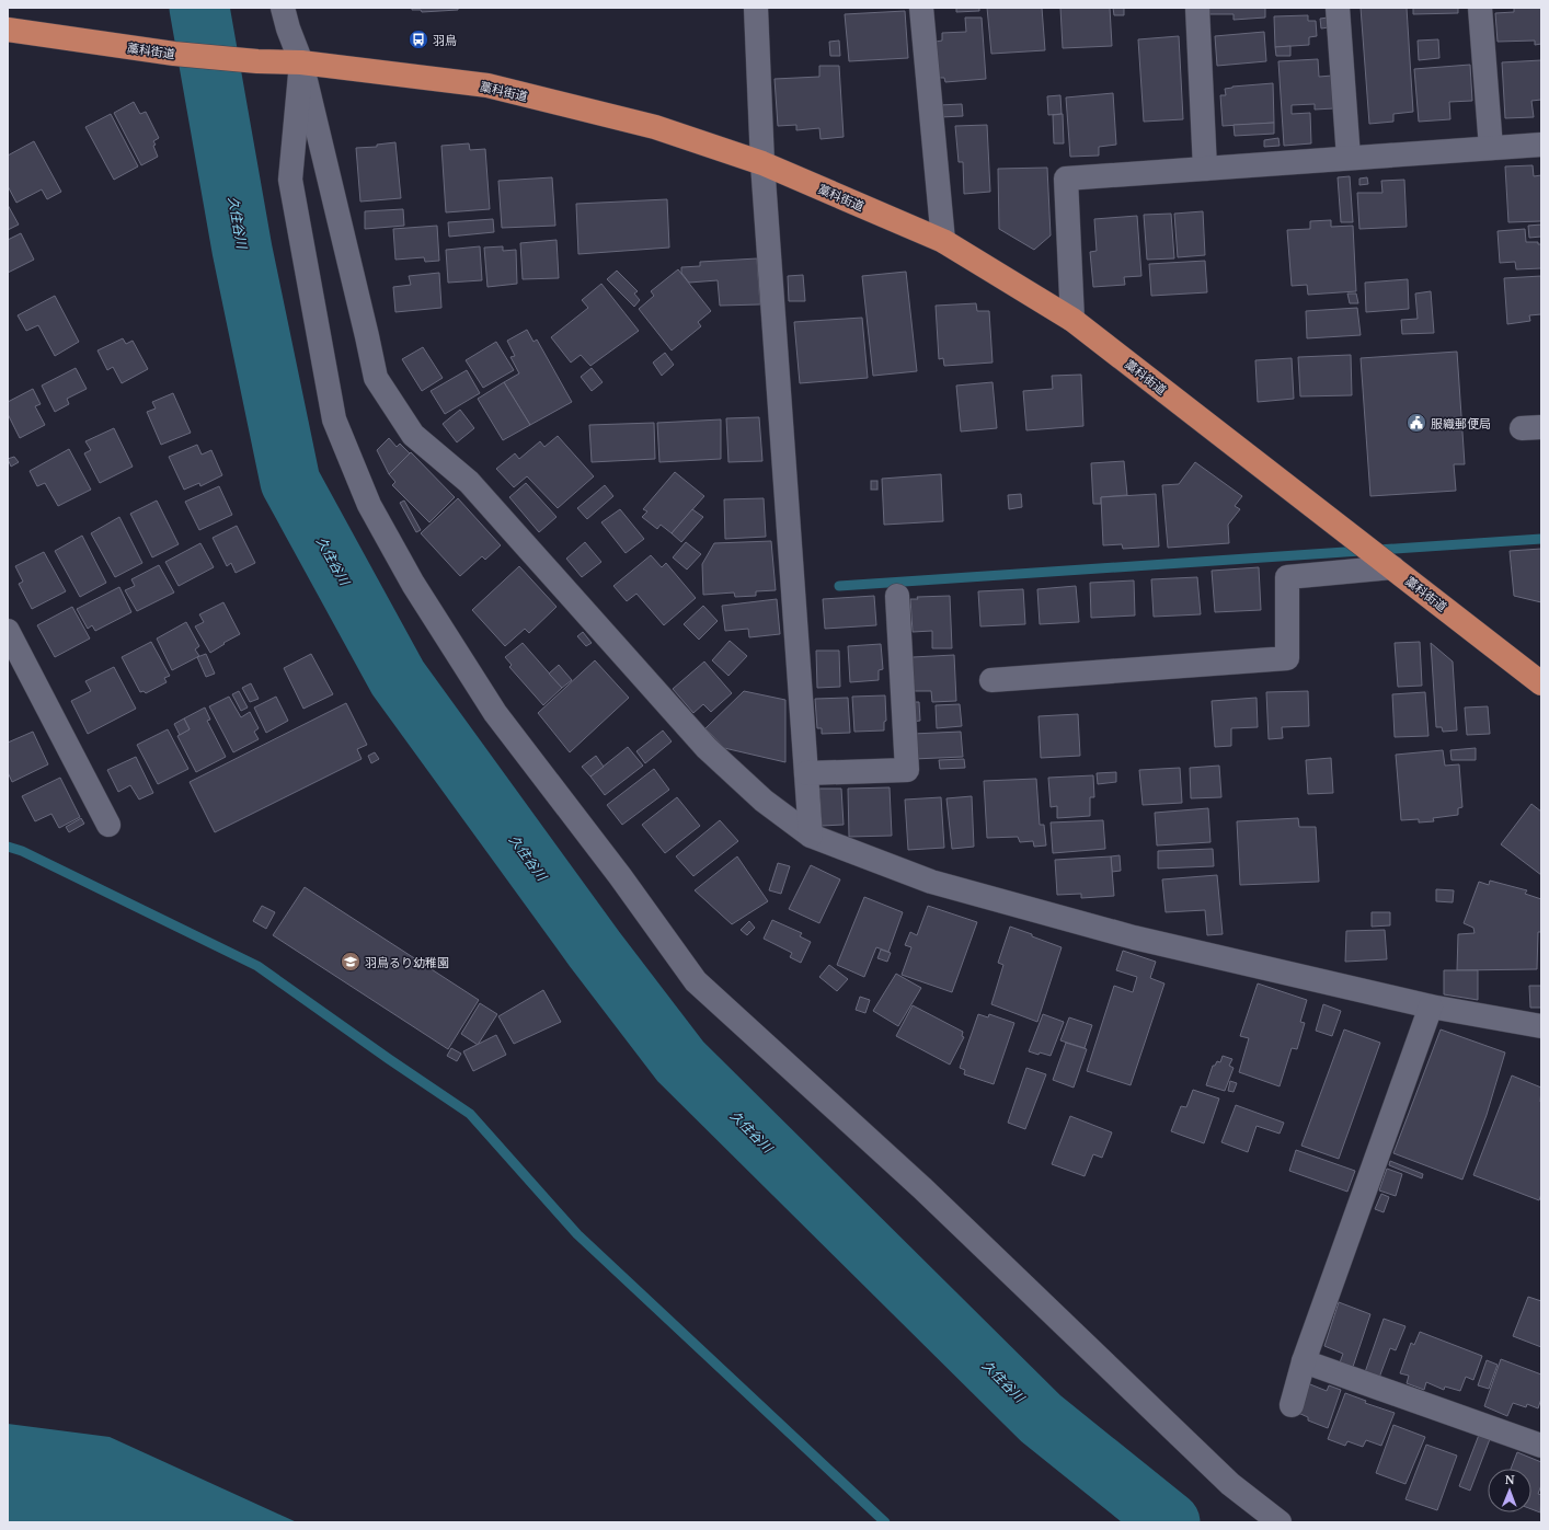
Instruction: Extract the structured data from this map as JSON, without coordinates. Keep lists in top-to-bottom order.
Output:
{
  "streets": {
    "highway": ["藁科街道"]
  },
  "water": ["久住谷川"],
  "places": {
    "bus stop": ["羽鳥"],
    "public building": ["服織郵便局"],
    "school or university": ["羽鳥るり幼稚園"]
  },
  "north": "top"
}
